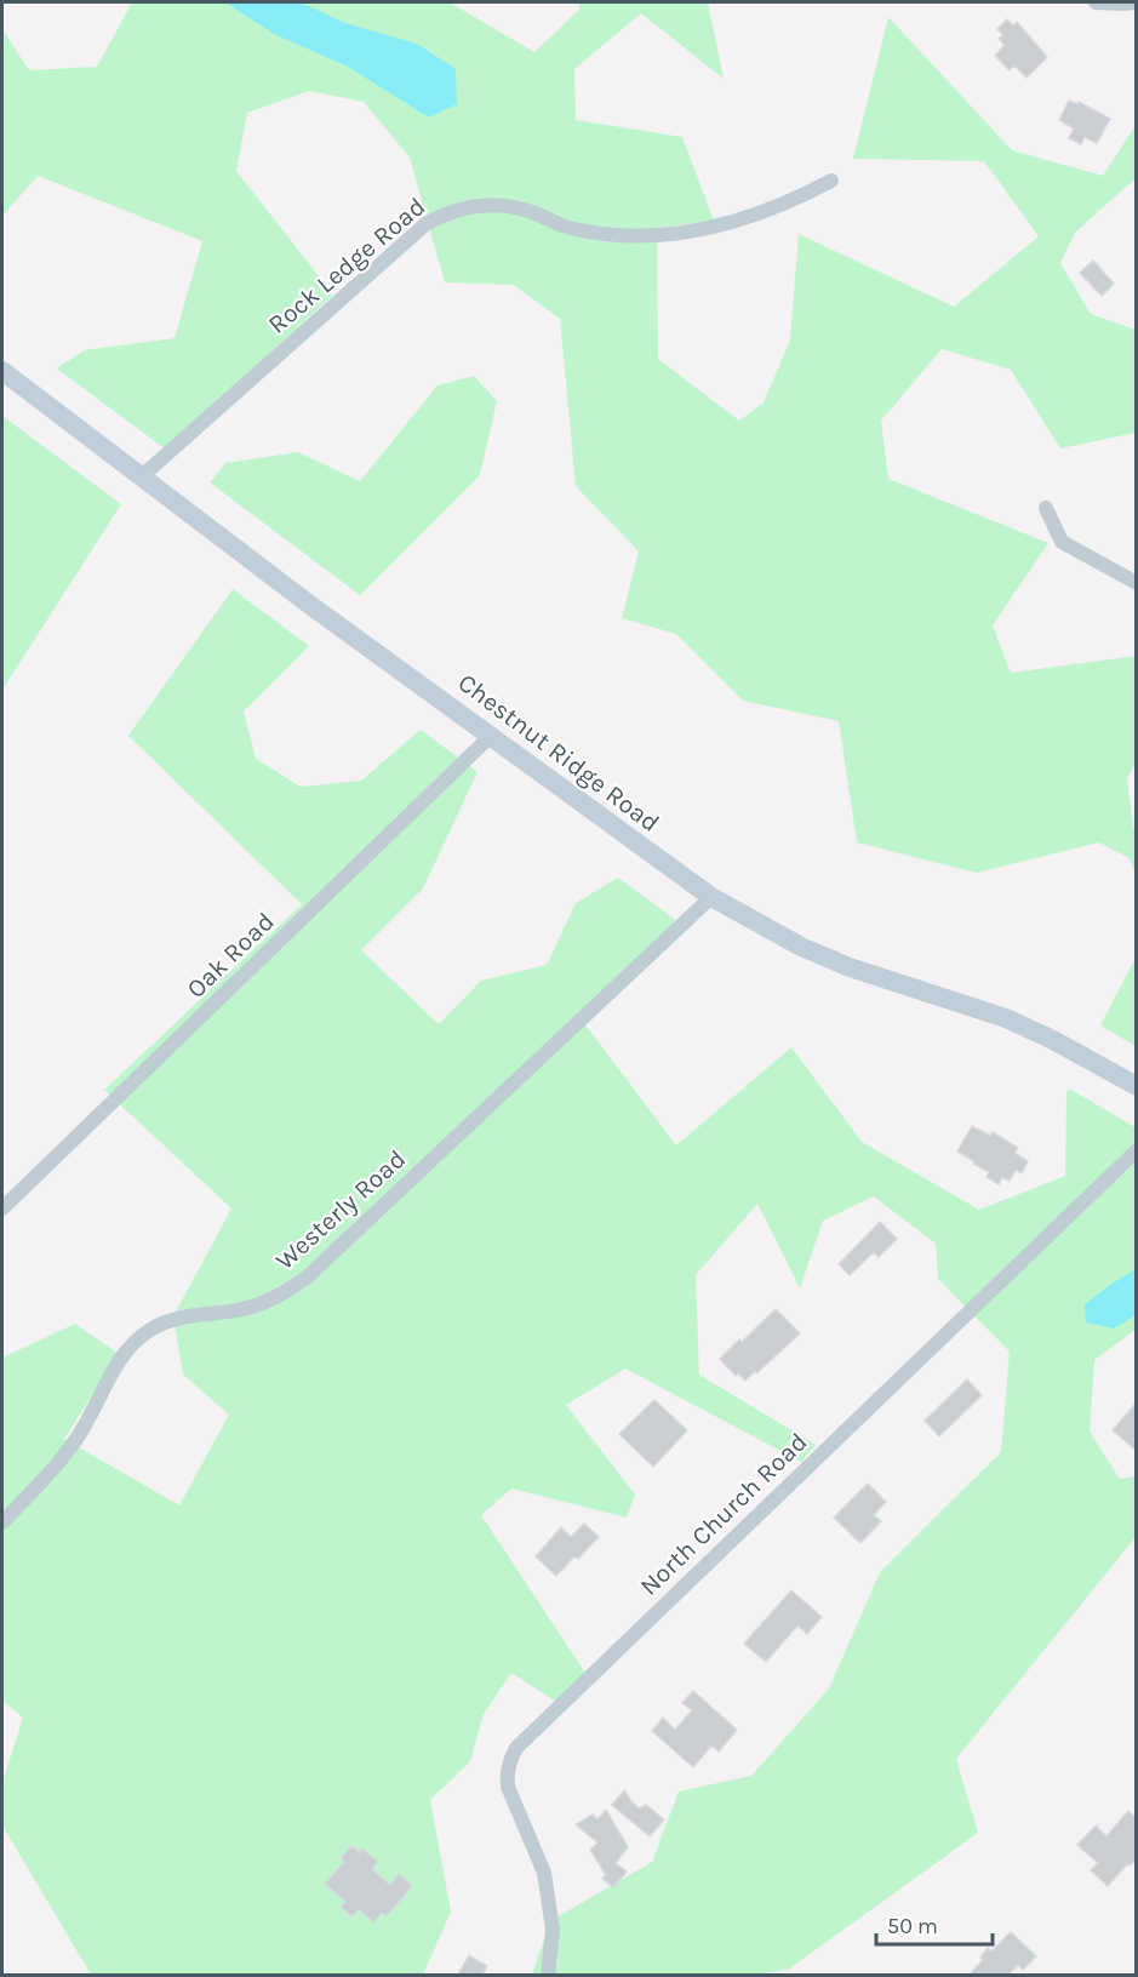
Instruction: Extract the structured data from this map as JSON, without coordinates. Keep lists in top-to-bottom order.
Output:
{
  "streets": {
    "main road": ["Chestnut Ridge Road"],
    "street": [
      "Rock Ledge Road",
      "Oak Road",
      "Westerly Road",
      "North Church Road"
    ]
  },
  "crossings": [
    ["Rock Ledge Road", "Chestnut Ridge Road"],
    ["Chestnut Ridge Road", "Oak Road"],
    ["Chestnut Ridge Road", "Westerly Road"]
  ],
  "scale_bar": "50 m"
}
